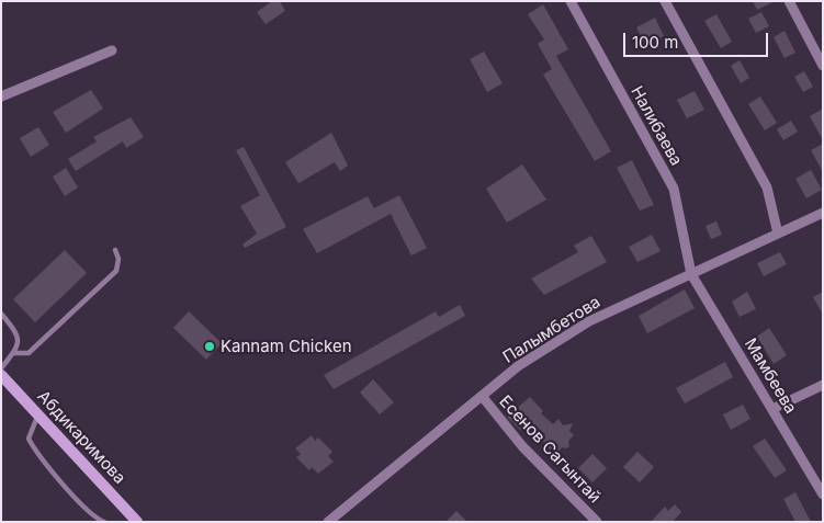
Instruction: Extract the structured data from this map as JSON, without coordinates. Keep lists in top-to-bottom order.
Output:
{
  "streets": {
    "main road": ["Абдикаримова"],
    "street": [
      "Налибаева",
      "Палымбетова",
      "Мамбеева",
      "Есенов Сагынтай"
    ]
  },
  "crossings": [
    ["Налибаева", "Палымбетова"],
    ["Налибаева", "Мамбеева"],
    ["Палымбетова", "Мамбеева"],
    ["Палымбетова", "Есенов Сагынтай"]
  ],
  "places": ["Kannam Chicken"],
  "scale_bar": "100 m"
}
